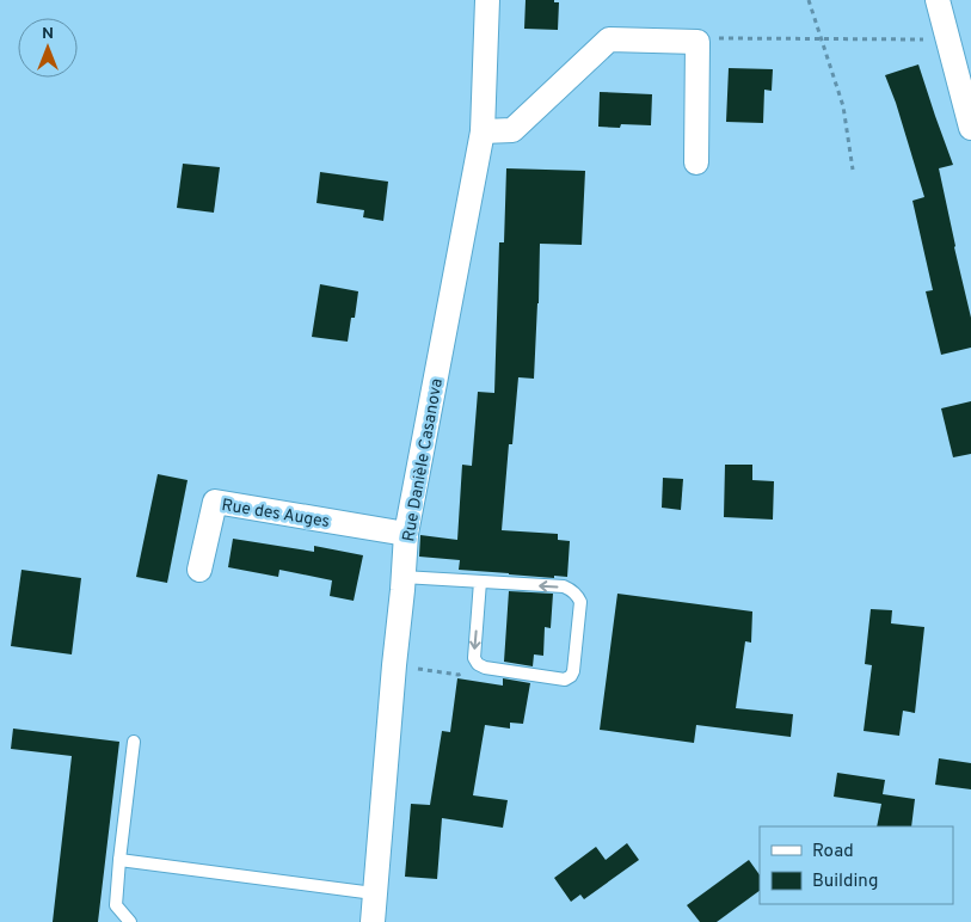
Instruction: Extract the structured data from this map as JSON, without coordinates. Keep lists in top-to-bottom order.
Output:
{
  "streets": {
    "street": ["Rue Danièle Casanova", "Rue des Auges"]
  },
  "crossings": [
    ["Rue Danièle Casanova", "Rue des Auges"]
  ],
  "legend": ["Road", "Building"],
  "north": "top"
}
